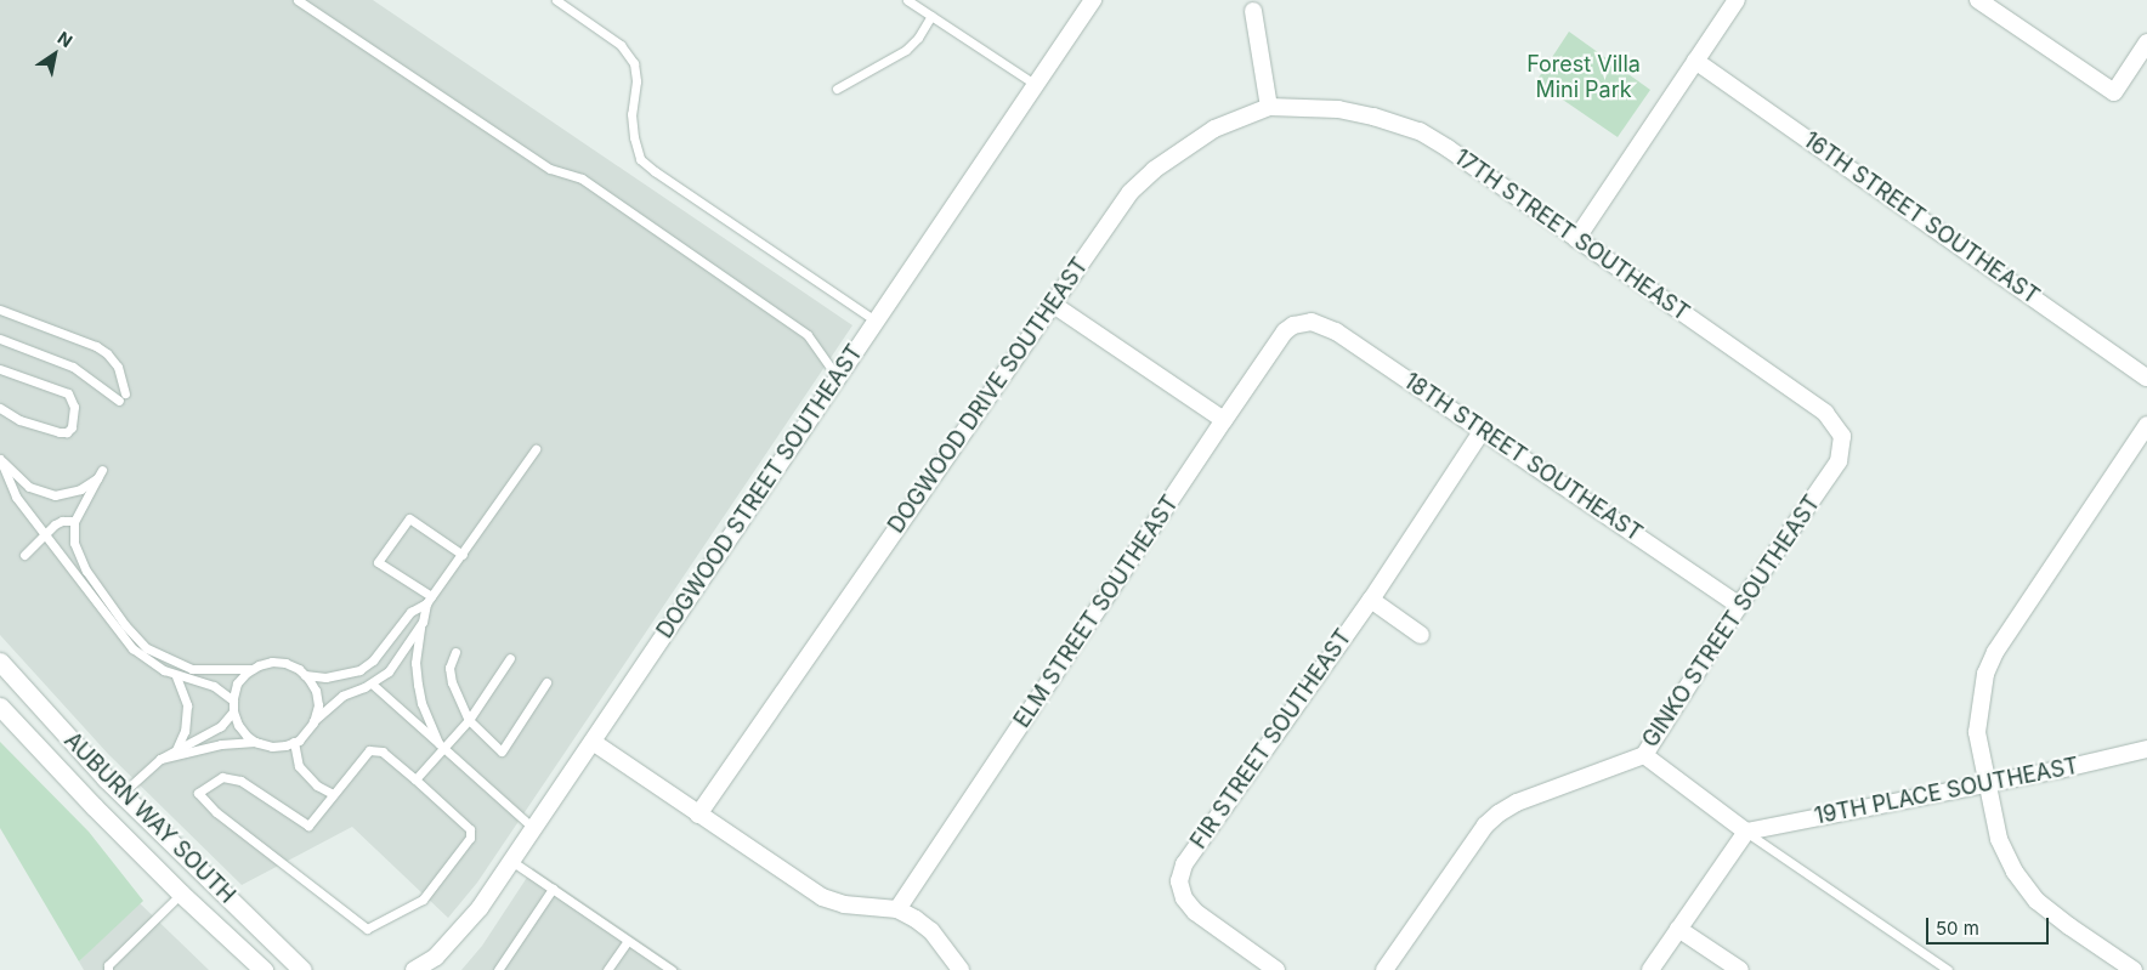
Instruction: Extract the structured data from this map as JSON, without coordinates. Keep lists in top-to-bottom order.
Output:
{
  "streets": {
    "main road": ["AUBURN WAY SOUTH"],
    "street": [
      "16TH STREET SOUTHEAST",
      "17TH STREET SOUTHEAST",
      "DOGWOOD DRIVE SOUTHEAST",
      "18TH STREET SOUTHEAST",
      "DOGWOOD STREET SOUTHEAST",
      "ELM STREET SOUTHEAST",
      "GINKO STREET SOUTHEAST",
      "FIR STREET SOUTHEAST",
      "19TH PLACE SOUTHEAST"
    ]
  },
  "crossings": [
    ["17TH STREET SOUTHEAST", "DOGWOOD DRIVE SOUTHEAST"],
    ["17TH STREET SOUTHEAST", "GINKO STREET SOUTHEAST"],
    ["18TH STREET SOUTHEAST", "ELM STREET SOUTHEAST"],
    ["18TH STREET SOUTHEAST", "GINKO STREET SOUTHEAST"],
    ["18TH STREET SOUTHEAST", "FIR STREET SOUTHEAST"]
  ],
  "parks": ["Forest Villa Mini Park"],
  "scale_bar": "50 m",
  "north": "top right"
}
